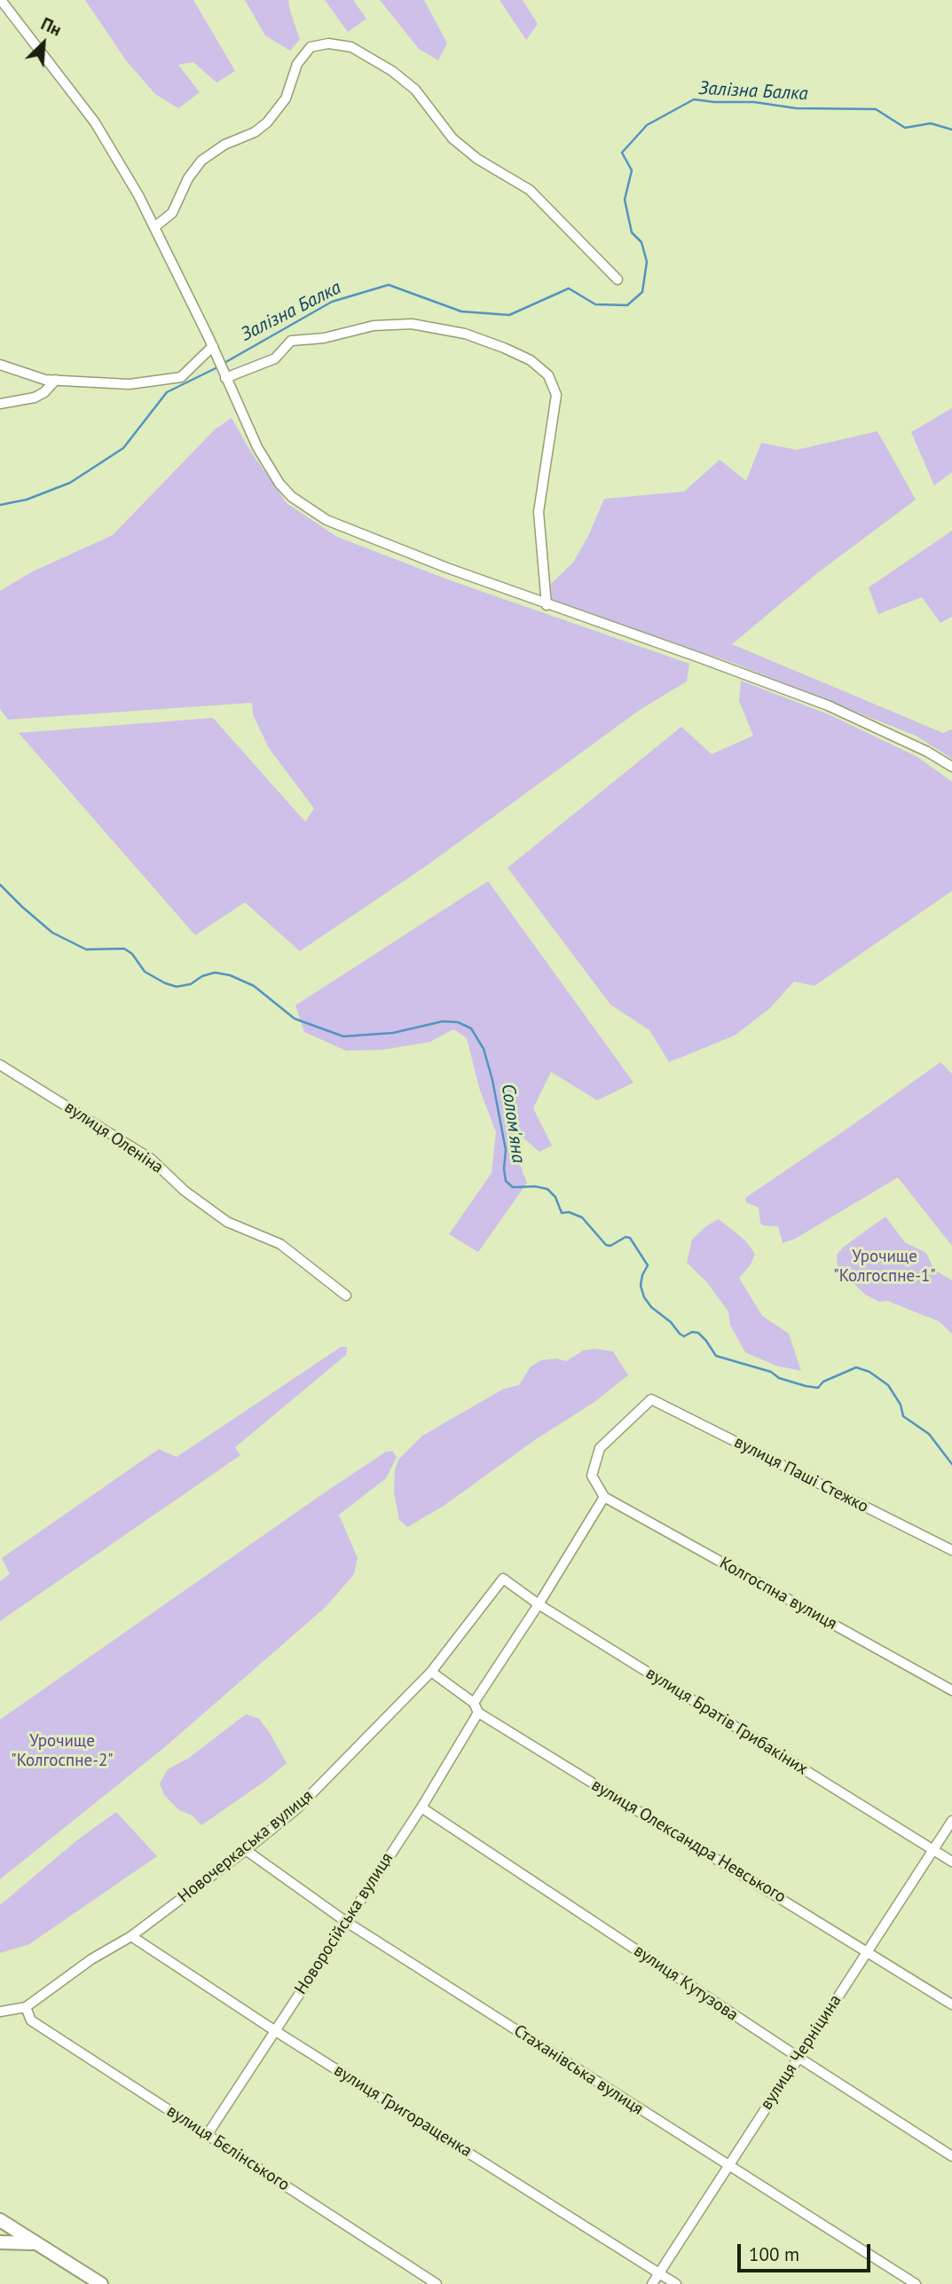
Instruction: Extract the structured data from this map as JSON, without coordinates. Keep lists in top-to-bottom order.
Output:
{
  "streets": {
    "street": [
      "вулиця Оленіна",
      "вулиця Паші Стежко",
      "Колгоспна вулиця",
      "вулиця Братів Грибакіних",
      "вулиця Олександра Невського",
      "Новочеркаська вулиця",
      "Новоросійська вулиця",
      "вулиця Кутузова",
      "вулиця Черніцина",
      "Стаханівська вулиця",
      "вулиця Григоращенка",
      "вулиця Бєлінського"
    ]
  },
  "crossings": [
    ["вулиця Паші Стежко", "Колгоспна вулиця"],
    ["вулиця Братів Грибакіних", "Новочеркаська вулиця"],
    ["вулиця Братів Грибакіних", "вулиця Черніцина"],
    ["вулиця Олександра Невського", "Новоросійська вулиця"],
    ["вулиця Олександра Невського", "вулиця Черніцина"],
    ["Новочеркаська вулиця", "Стаханівська вулиця"],
    ["Новочеркаська вулиця", "вулиця Григоращенка"],
    ["Новочеркаська вулиця", "вулиця Бєлінського"],
    ["Новоросійська вулиця", "вулиця Кутузова"],
    ["Новоросійська вулиця", "Стаханівська вулиця"],
    ["Новоросійська вулиця", "вулиця Григоращенка"],
    ["Новоросійська вулиця", "вулиця Бєлінського"],
    ["вулиця Кутузова", "вулиця Черніцина"],
    ["вулиця Черніцина", "Стаханівська вулиця"],
    ["вулиця Черніцина", "вулиця Григоращенка"]
  ],
  "water": ["Залізна Балка", "Солом'яна"],
  "parks": ["Урочище \"Колгоспне-1\"", "Урочище \"Колгоспне-2\""],
  "scale_bar": "100 m",
  "north": "top right"
}
